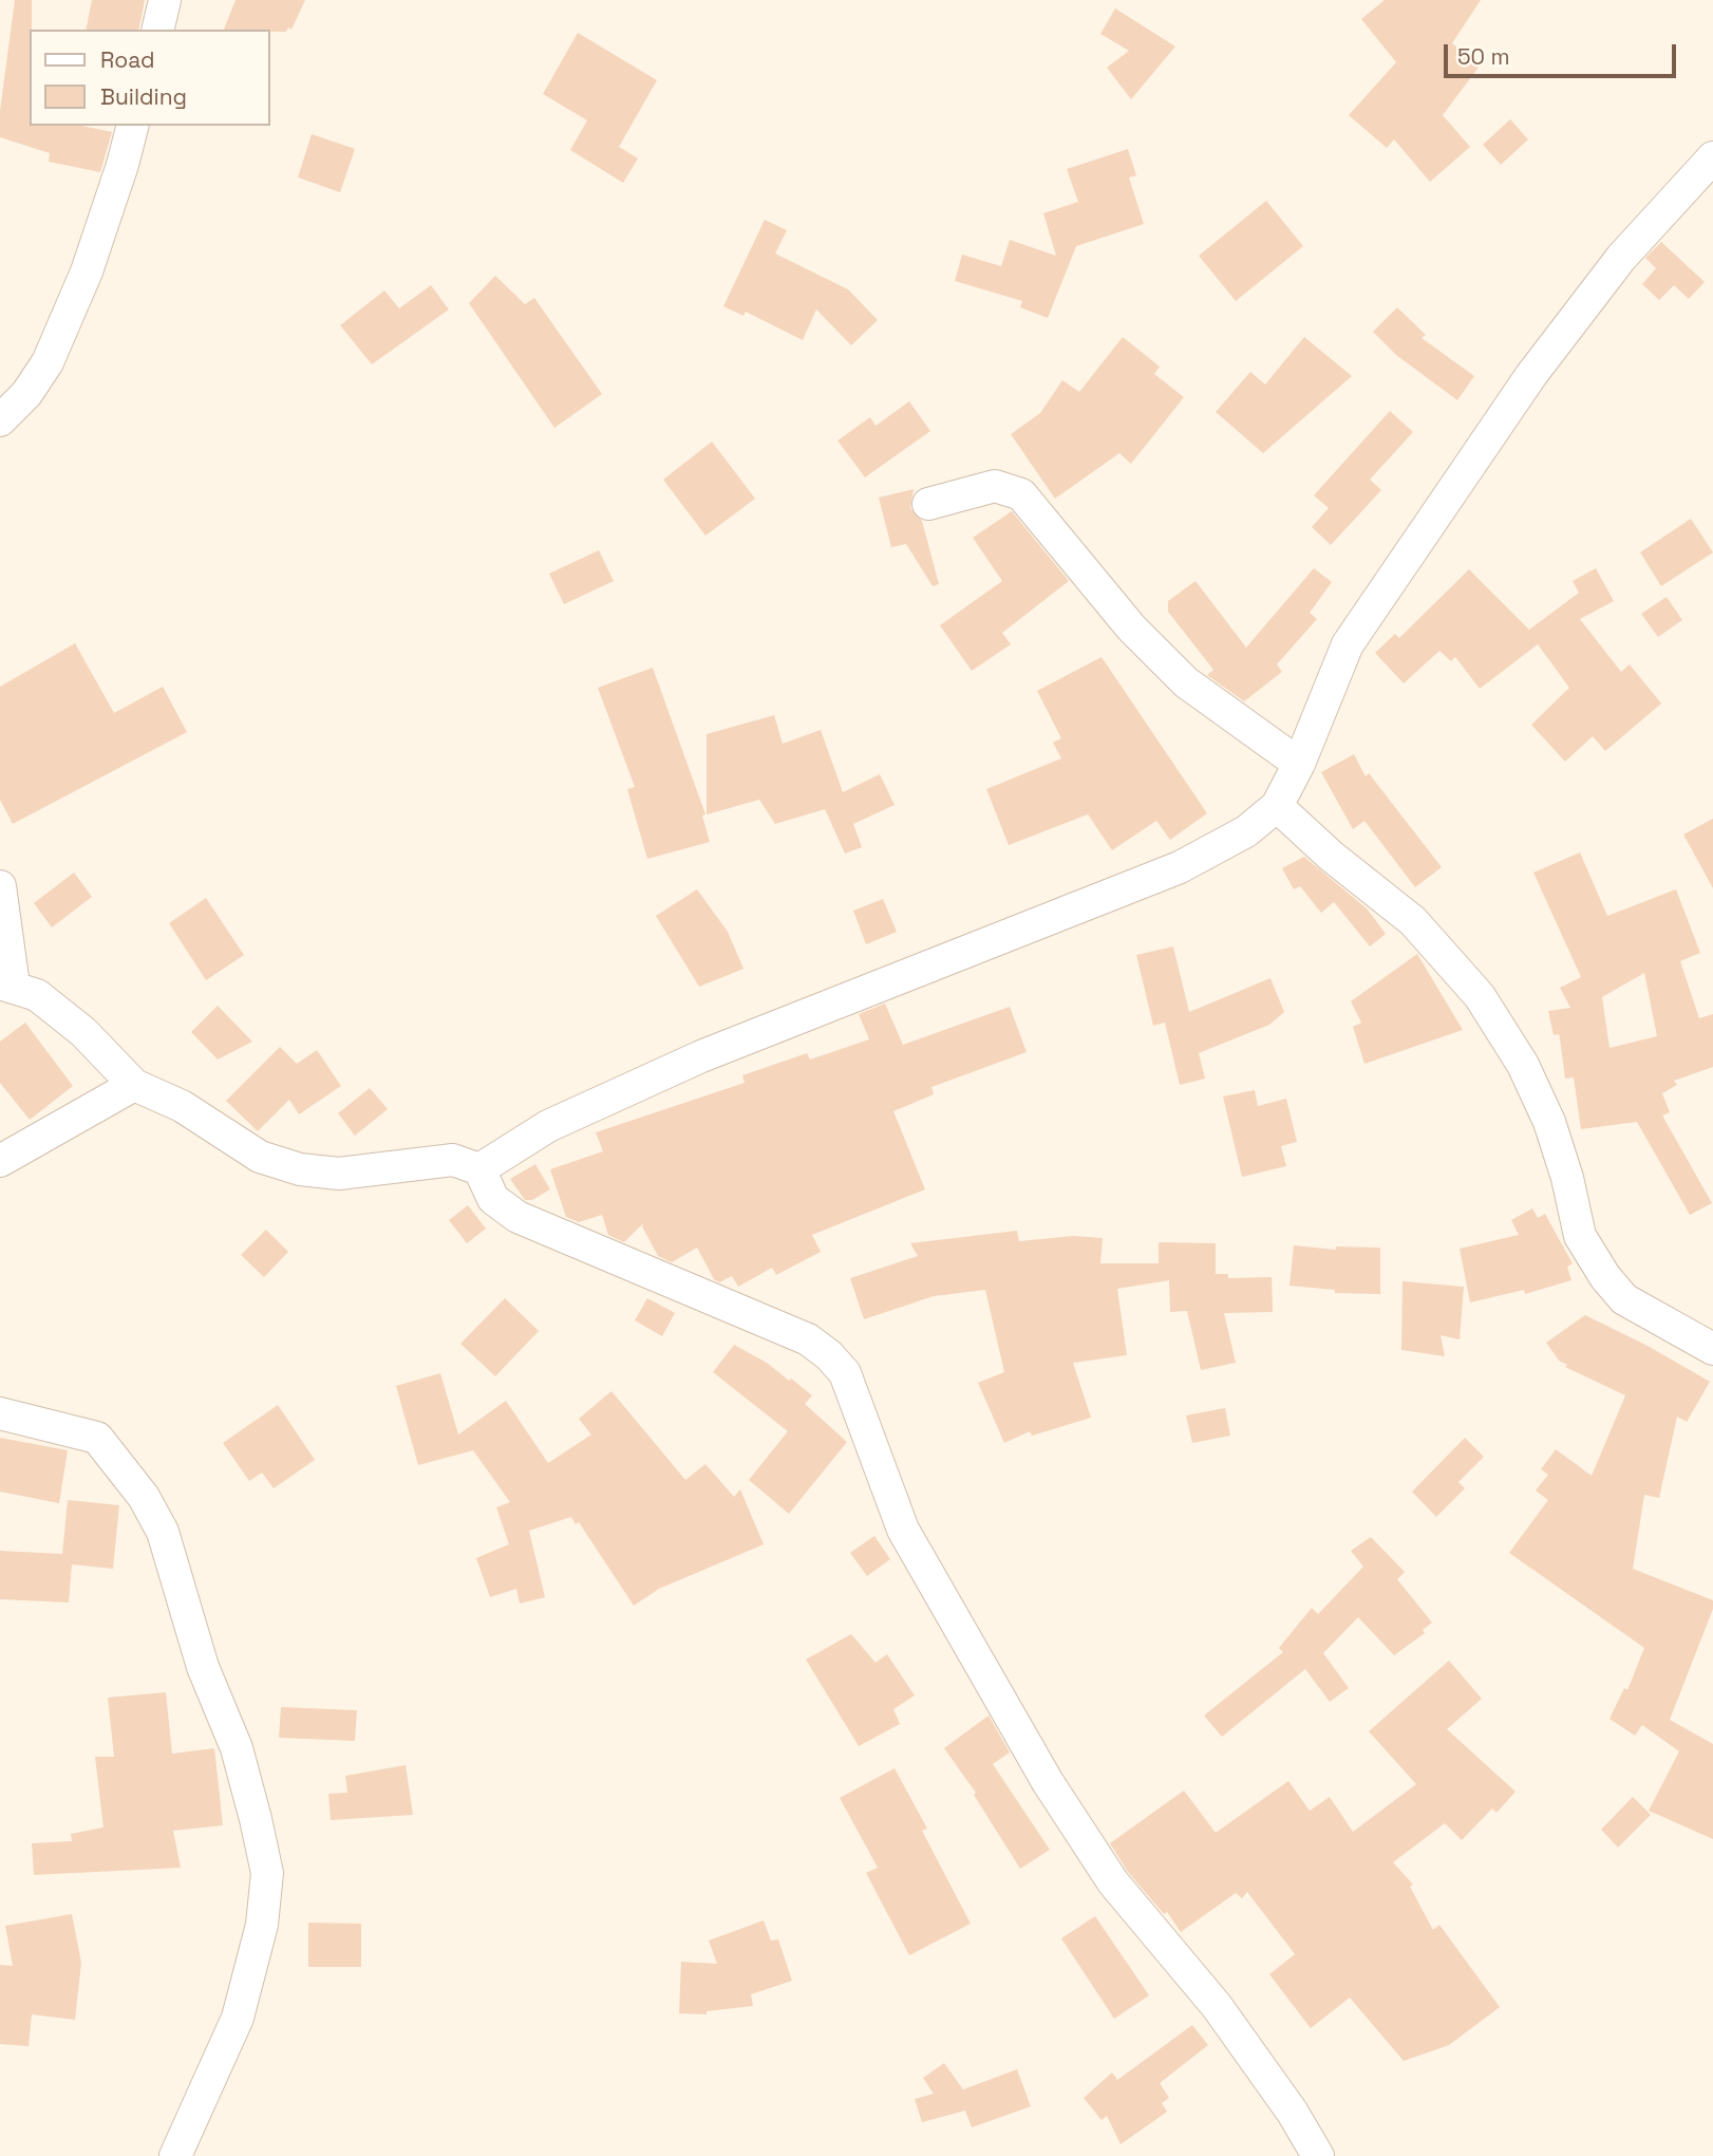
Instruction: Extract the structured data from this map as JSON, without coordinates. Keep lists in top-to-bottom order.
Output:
{
  "legend": ["Road", "Building"],
  "scale_bar": "50 m"
}
